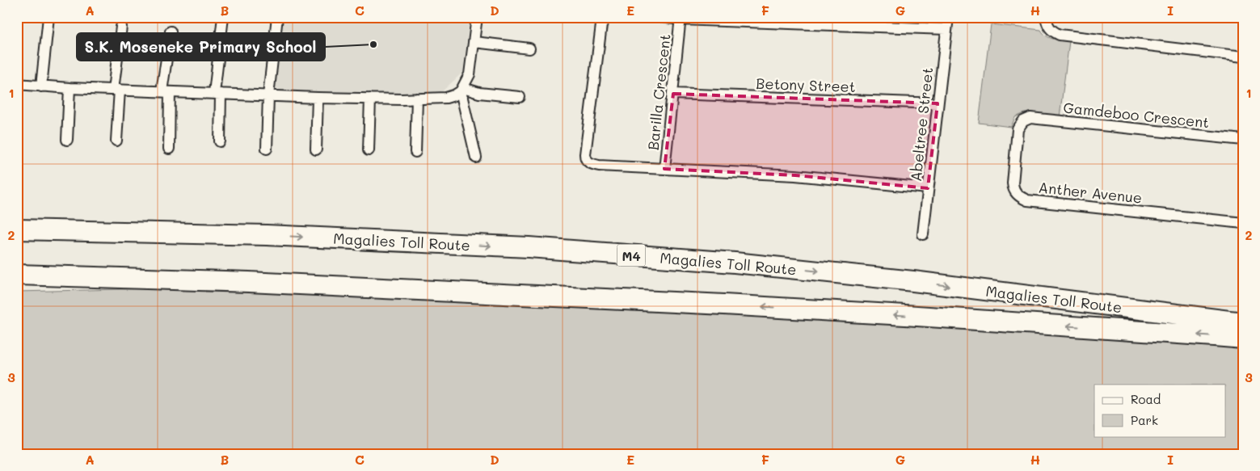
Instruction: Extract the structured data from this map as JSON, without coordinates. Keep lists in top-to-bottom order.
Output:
{
  "streets": {
    "highway": ["Magalies Toll Route", "M4"],
    "street": [
      "Betony Street",
      "Barilla Crescent",
      "Gamdeboo Crescent",
      "Abeltree Street",
      "Anther Avenue"
    ]
  },
  "crossings": [
    ["Betony Street", "Barilla Crescent"],
    ["Betony Street", "Abeltree Street"],
    ["Barilla Crescent", "Abeltree Street"],
    ["Gamdeboo Crescent", "Anther Avenue"]
  ],
  "places": ["S.K. Moseneke Primary School"],
  "legend": ["Road", "Park"],
  "grid": {
    "columns": [
      "A",
      "B",
      "C",
      "D",
      "E",
      "F",
      "G",
      "H",
      "I"
    ],
    "rows": ["1", "2", "3"]
  }
}
